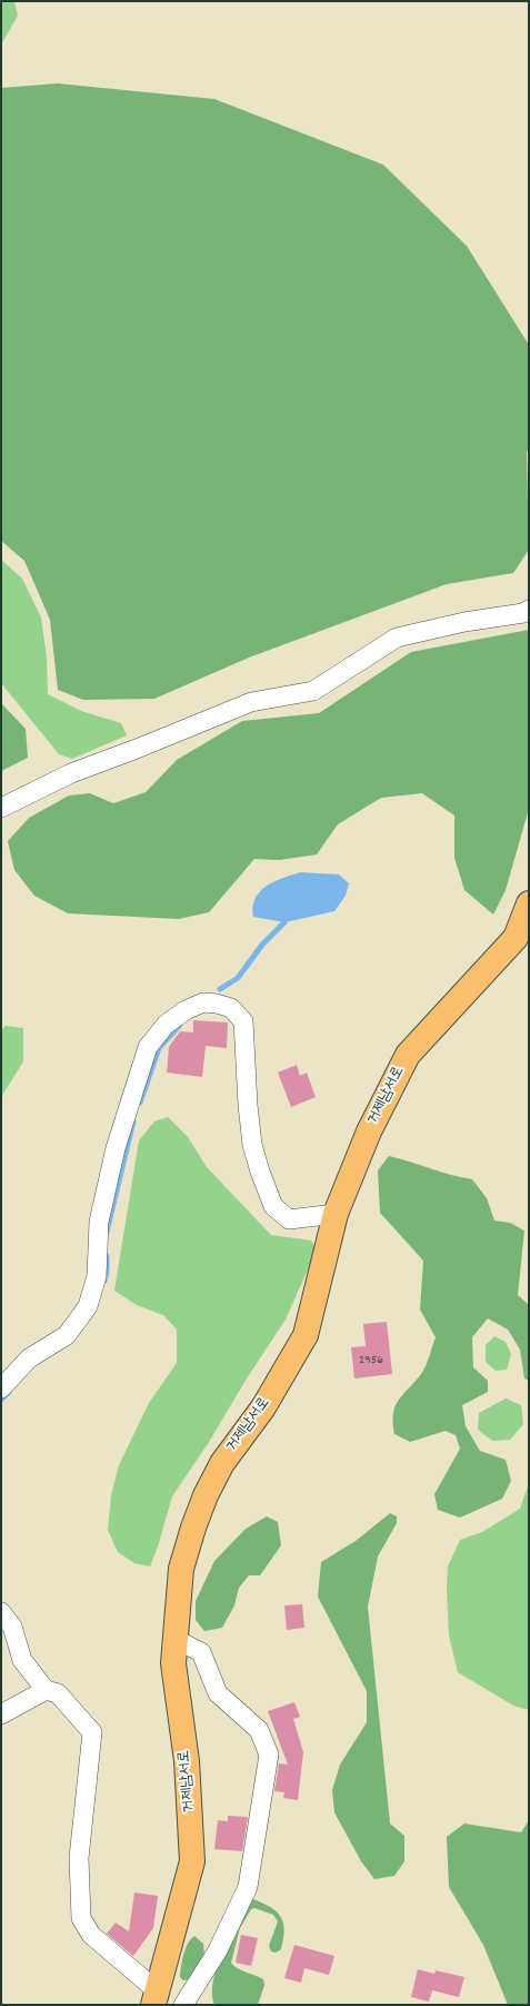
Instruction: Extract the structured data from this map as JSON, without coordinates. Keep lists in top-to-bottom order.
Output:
{
  "streets": {
    "main road": ["거제남서로"]
  },
  "house_numbers": ["2956"]
}
